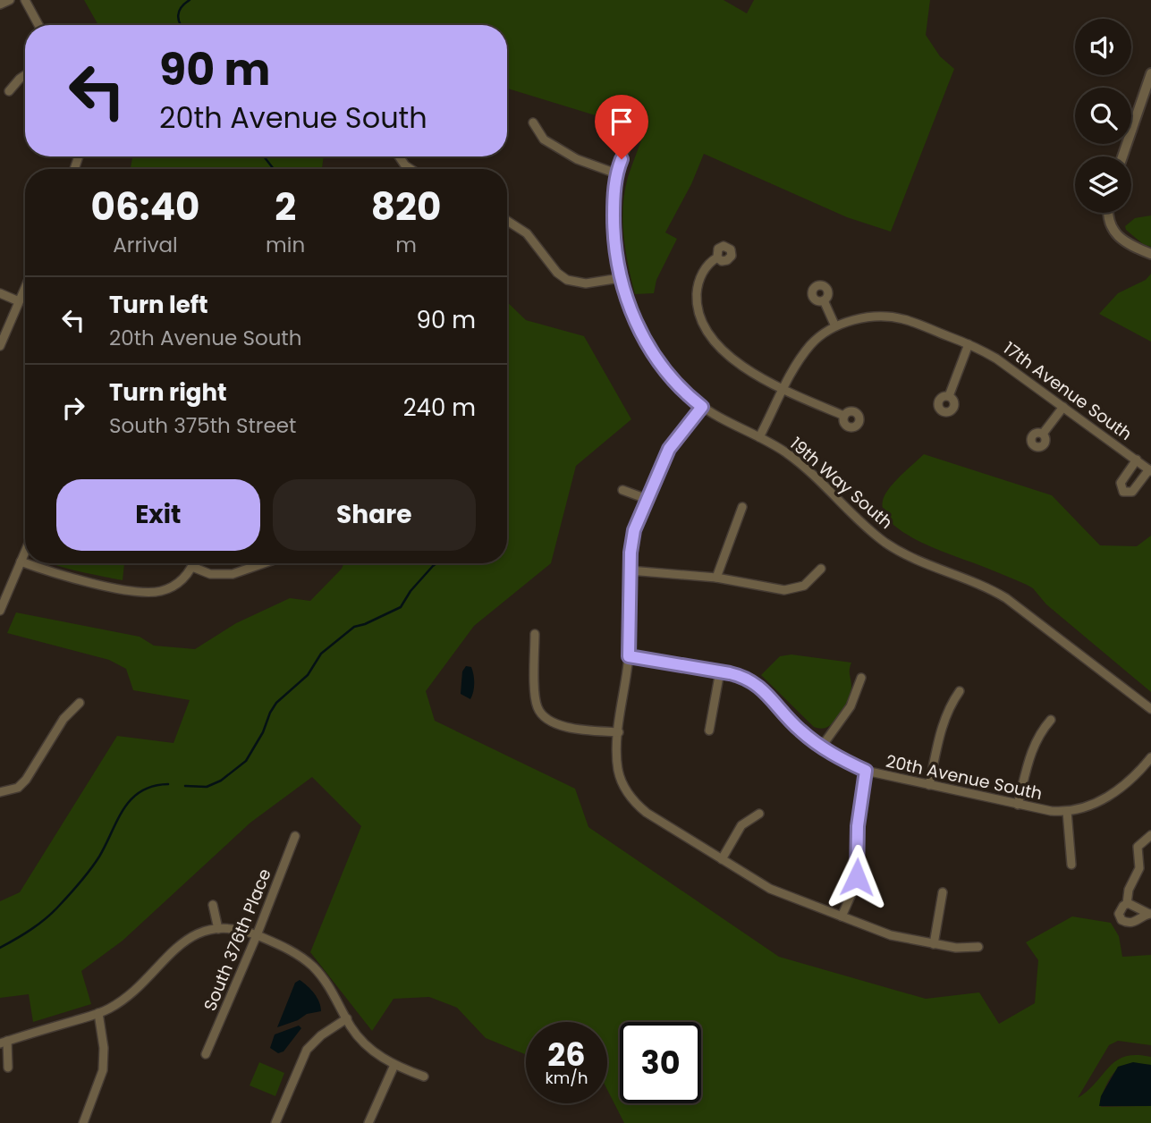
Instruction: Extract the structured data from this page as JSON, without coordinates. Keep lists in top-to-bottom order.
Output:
{
  "streets": {
    "street": [
      "17th Avenue South",
      "19th Way South",
      "20th Avenue South",
      "South 376th Place"
    ]
  },
  "page": {
    "turn": ["90 m", "20th Avenue South"],
    "eta": [
      "06:40",
      "Arrival",
      "2",
      "min",
      "820",
      "m"
    ],
    "list": [
      {
        "name": "Turn left",
        "note": "20th Avenue South",
        "value": "90 m"
      },
      {
        "name": "Turn right",
        "note": "South 375th Street",
        "value": "240 m"
      }
    ],
    "buttons": ["Exit", "Share"],
    "speed": "26 km/h",
    "limit": "30"
  }
}
